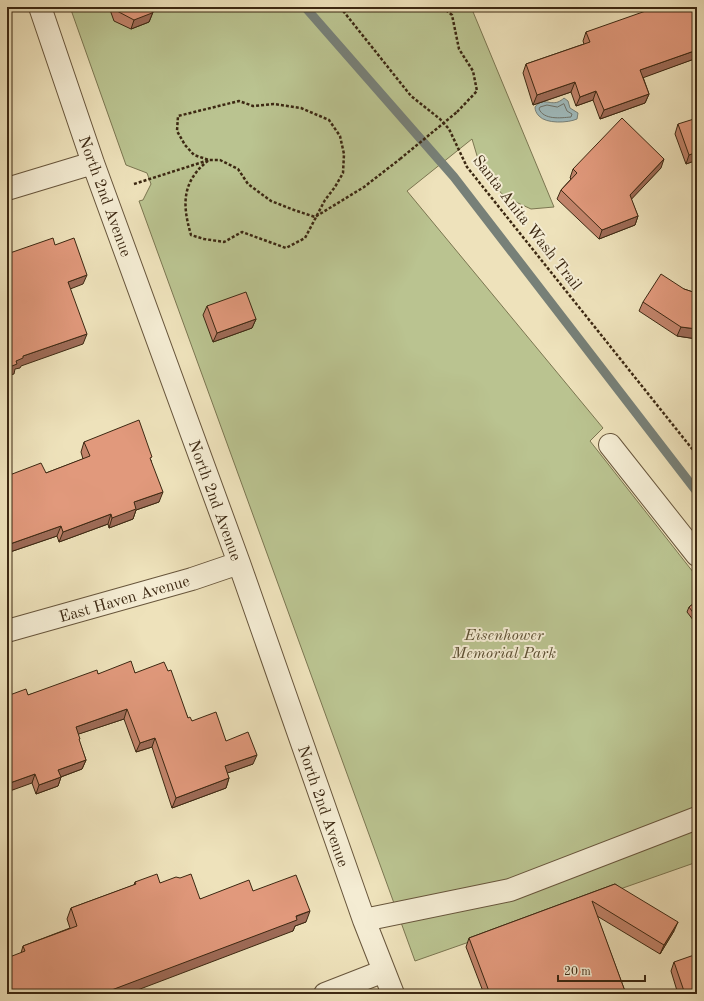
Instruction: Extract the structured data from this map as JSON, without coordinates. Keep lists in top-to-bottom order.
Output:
{
  "streets": {
    "street": ["North 2nd Avenue", "East Haven Avenue"],
    "path": ["Santa Anita Wash Trail"]
  },
  "crossings": [
    ["North 2nd Avenue", "East Haven Avenue"]
  ],
  "parks": ["Eisenhower Memorial Park"],
  "scale_bar": "20 m"
}
